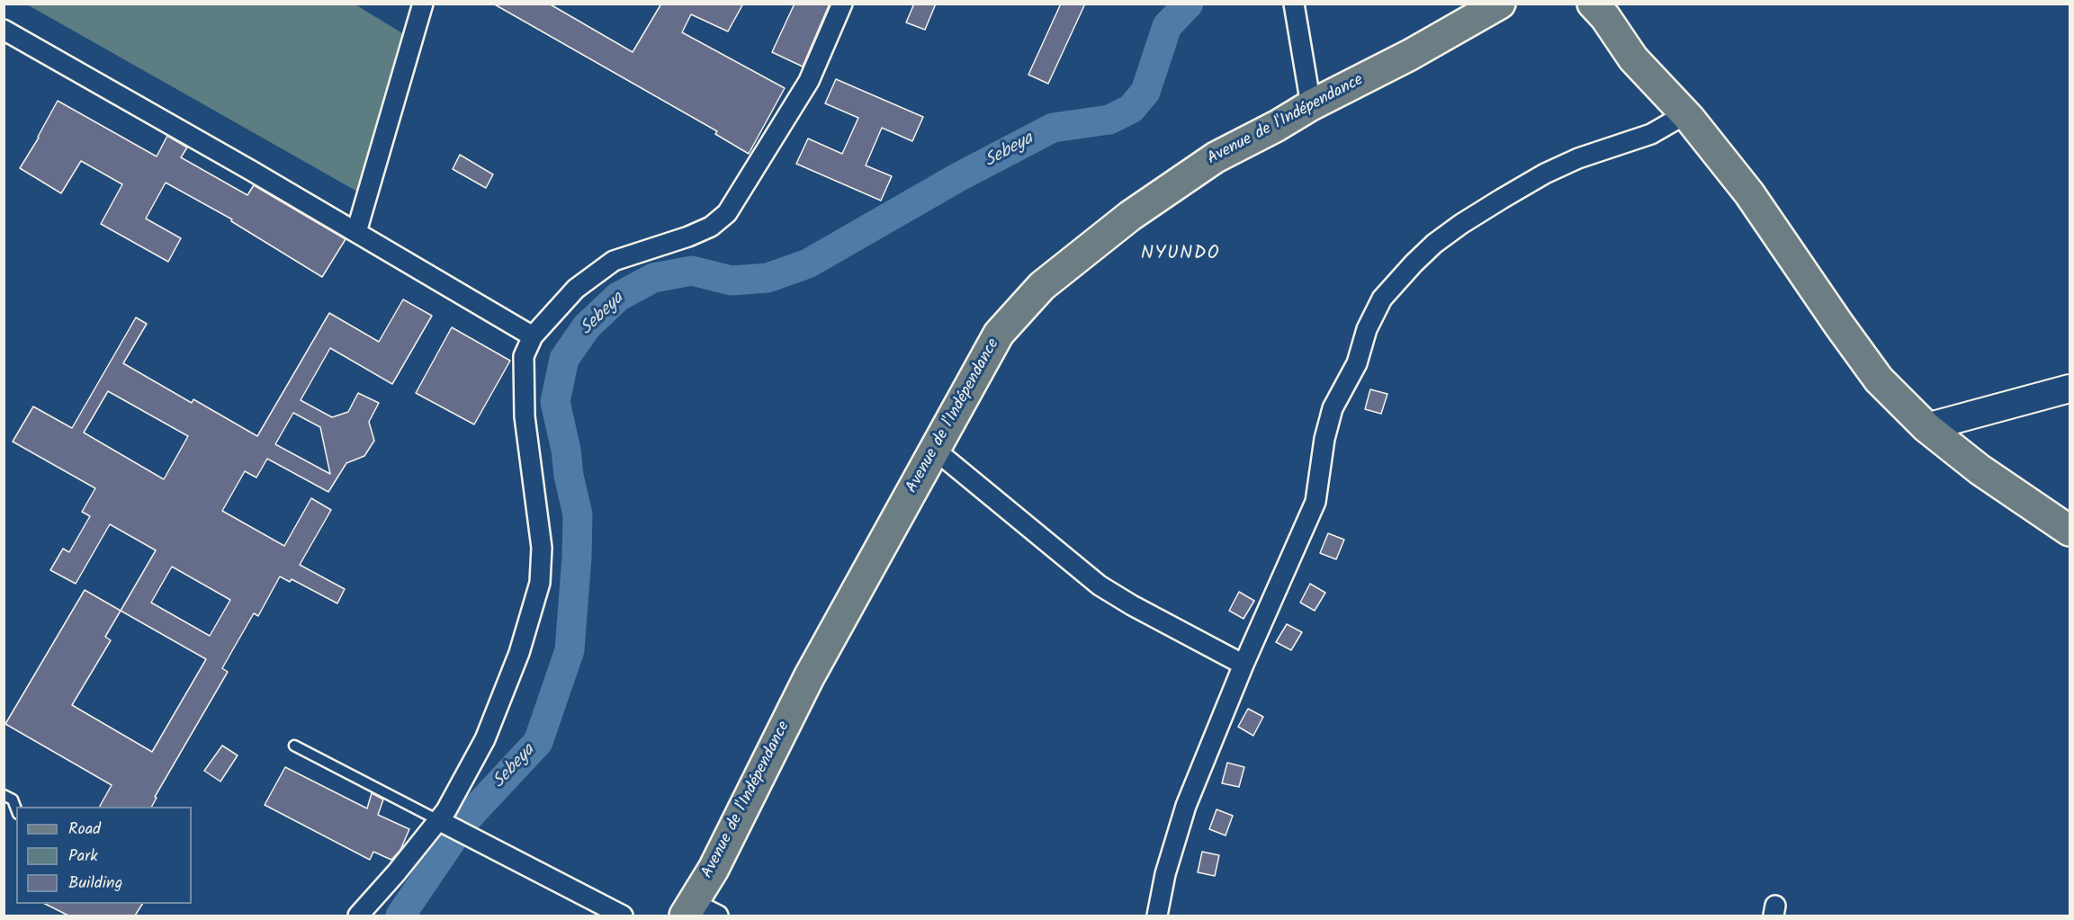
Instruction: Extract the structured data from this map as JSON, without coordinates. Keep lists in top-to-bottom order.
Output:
{
  "streets": {
    "main road": ["Avenue de l'Indépendance"]
  },
  "districts": ["NYUNDO"],
  "water": ["Sebeya"],
  "legend": ["Road", "Park", "Building"]
}
